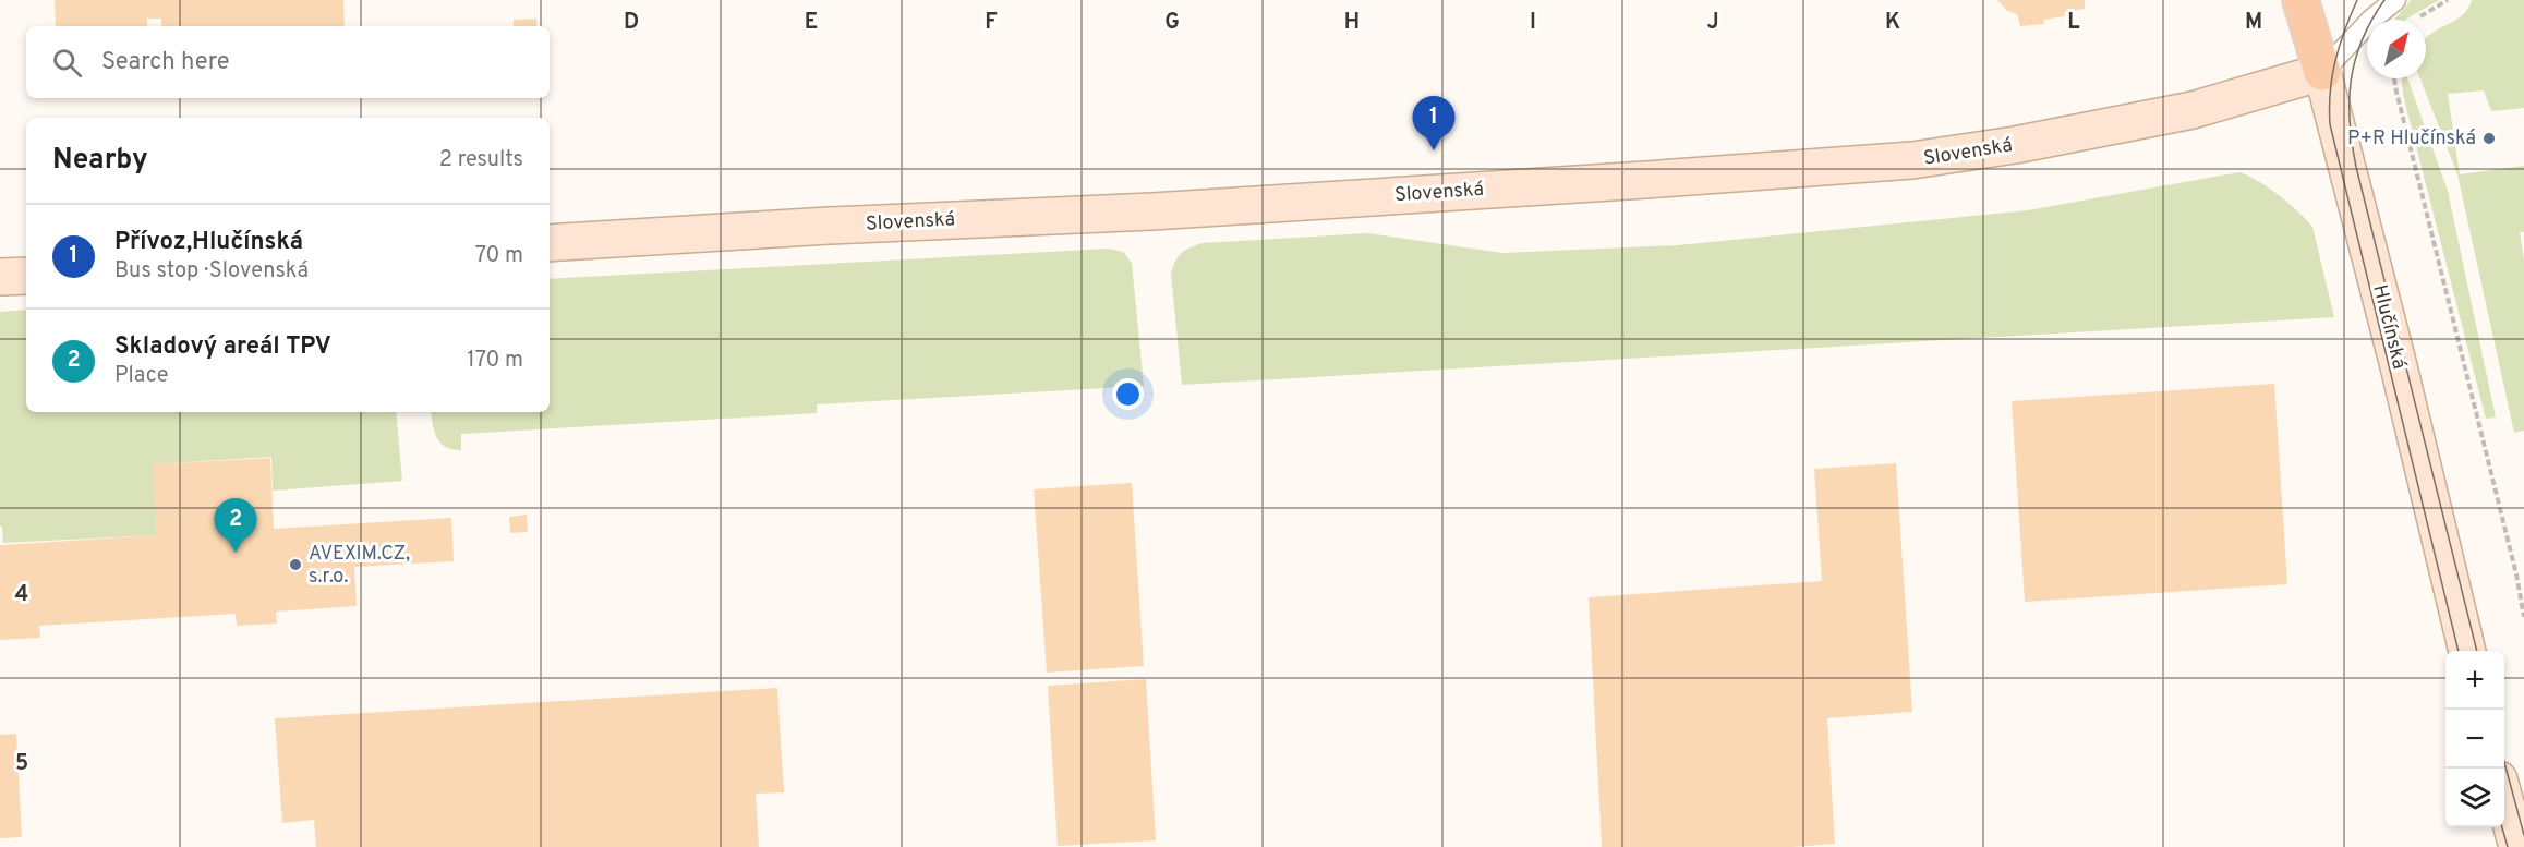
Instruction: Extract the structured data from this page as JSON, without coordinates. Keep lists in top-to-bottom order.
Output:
{
  "streets": {
    "main road": ["Hlučínská"],
    "street": ["Slovenská"]
  },
  "crossings": [
    ["Slovenská", "Hlučínská"]
  ],
  "places": ["P+R Hlučínská", "AVEXIM.CZ, s.r.o."],
  "north": "top right",
  "page": {
    "search": "Search here",
    "pins": ["1", "2"],
    "heading": ["Nearby", "2 results"],
    "list": [
      {
        "mark": "1",
        "name": "Přívoz,Hlučínská",
        "note": "Bus stop · Slovenská",
        "value": "70 m"
      },
      {
        "mark": "2",
        "name": "Skladový areál TPV",
        "note": "Place",
        "value": "170 m"
      }
    ],
    "map_buttons": ["+", "−"]
  },
  "grid": {
    "columns": [
      "D",
      "E",
      "F",
      "G",
      "H",
      "I",
      "J",
      "K",
      "L",
      "M"
    ],
    "rows": ["4", "5"]
  }
}
